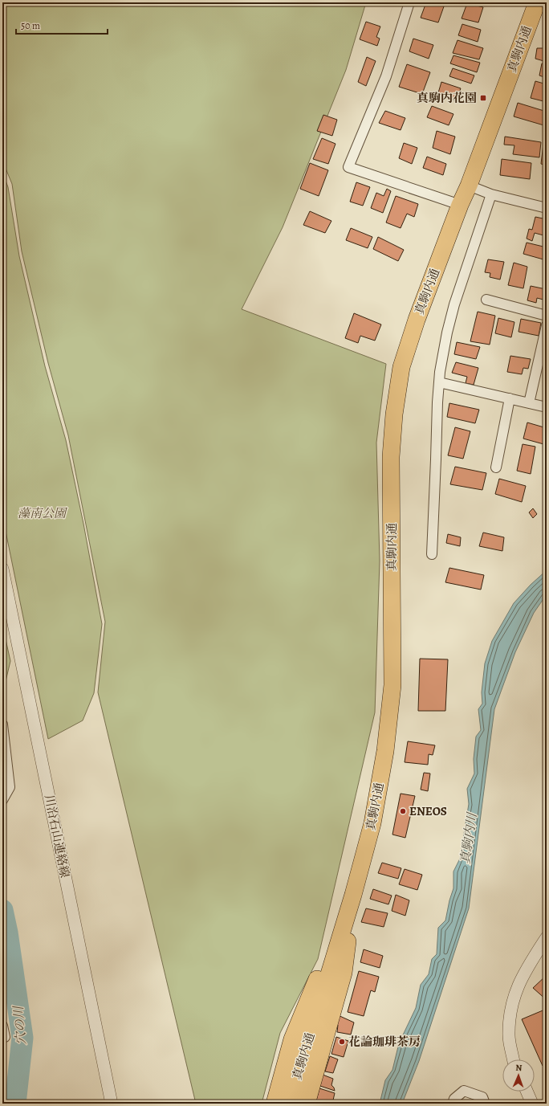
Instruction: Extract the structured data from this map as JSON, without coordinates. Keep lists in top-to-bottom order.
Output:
{
  "streets": {
    "highway": ["真駒内通"],
    "street": ["川沿石山連絡線"]
  },
  "water": ["真駒内川", "穴の川"],
  "parks": ["藻南公園"],
  "places": {
    "transit": ["真駒内花園"],
    "other": ["ENEOS", "花論珈琲茶房"]
  },
  "scale_bar": "50 m",
  "north": "top"
}
